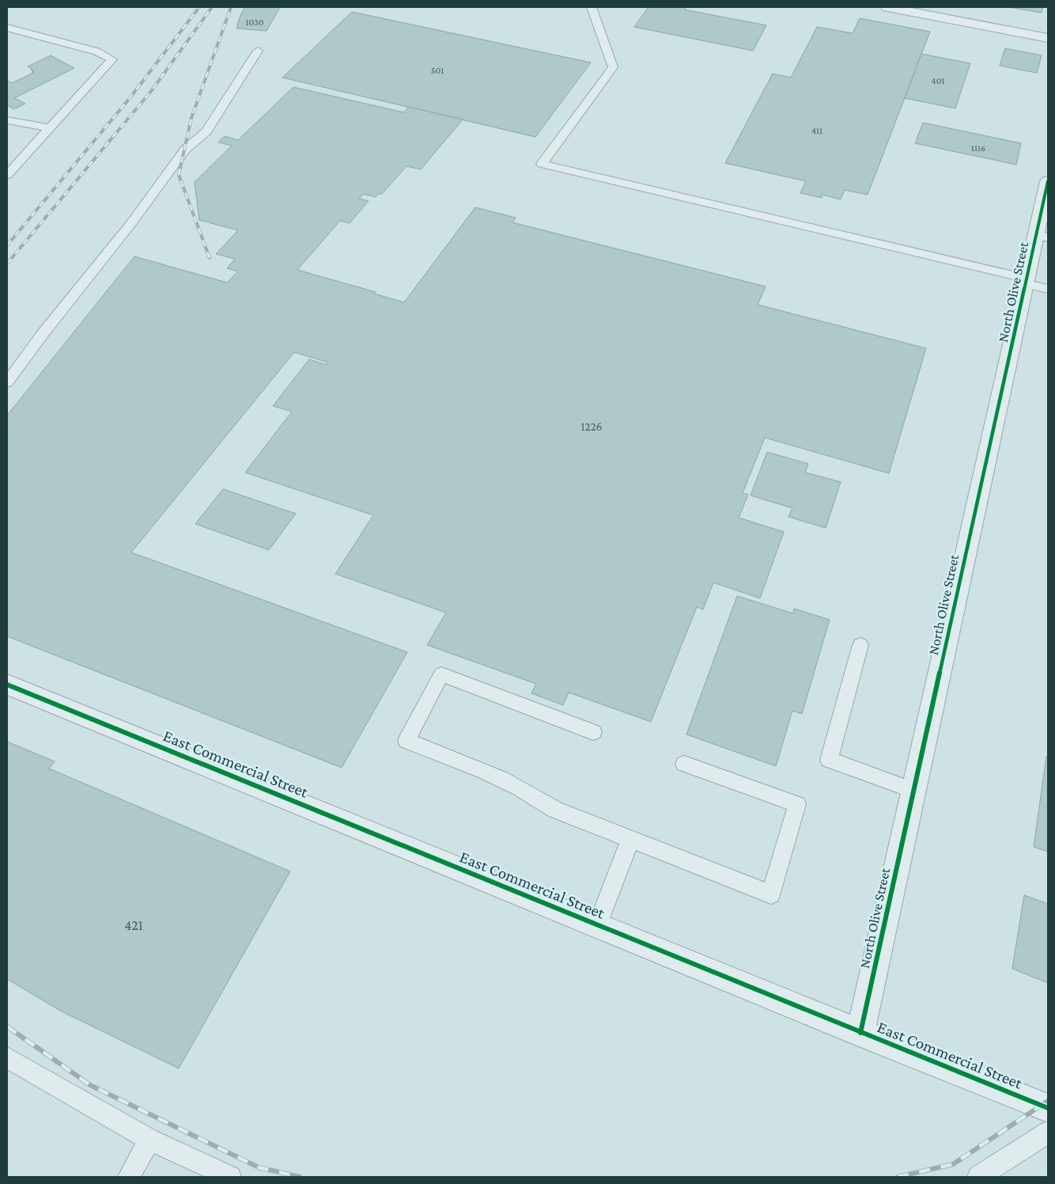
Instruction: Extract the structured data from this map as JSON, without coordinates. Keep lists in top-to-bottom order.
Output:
{
  "streets": {
    "street": ["North Olive Street", "East Commercial Street"]
  },
  "crossings": [
    ["North Olive Street", "East Commercial Street"]
  ],
  "house_numbers": [
    "1030",
    "501",
    "401",
    "411",
    "1116",
    "1226",
    "421"
  ]
}
